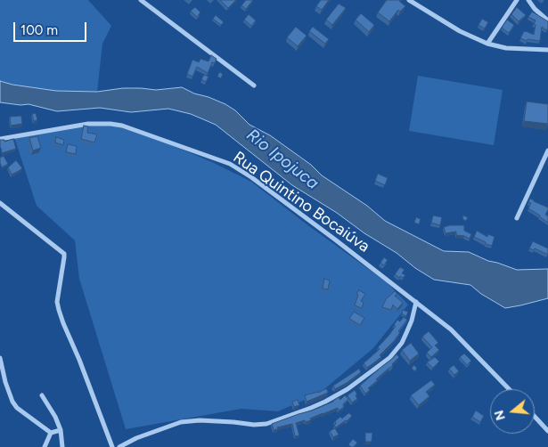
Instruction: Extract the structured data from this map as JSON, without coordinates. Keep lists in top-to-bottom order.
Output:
{
  "streets": {
    "street": ["Rua Quintino Bocaiúva"]
  },
  "water": ["Rio Ipojuca"],
  "scale_bar": "100 m",
  "north": "left"
}
